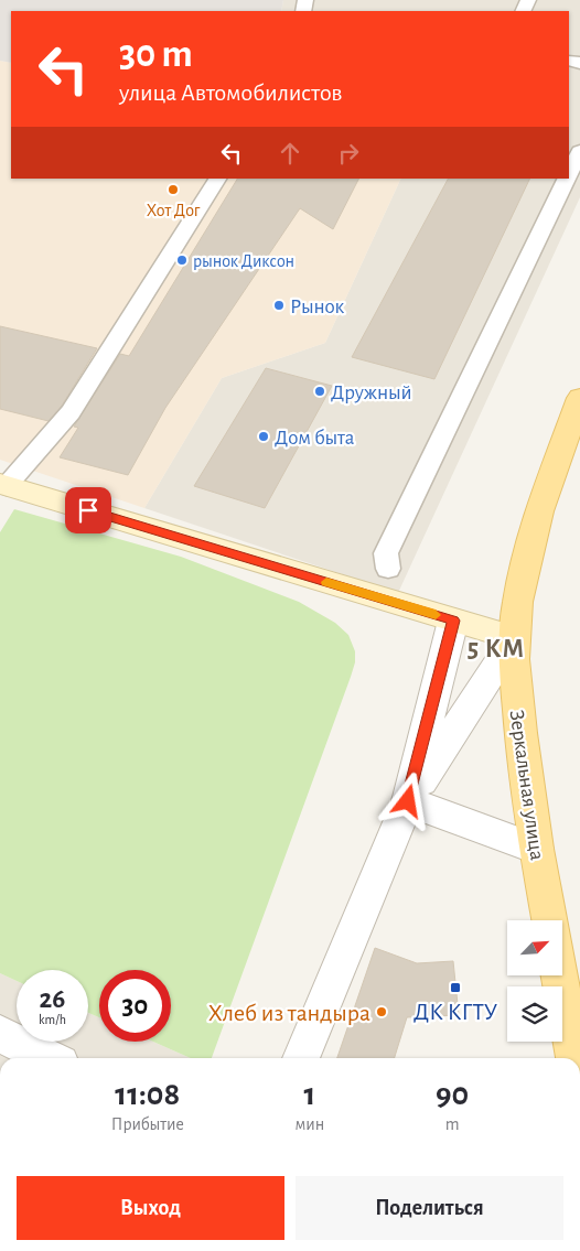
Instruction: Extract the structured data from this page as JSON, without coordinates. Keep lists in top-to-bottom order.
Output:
{
  "streets": {
    "main road": ["Зеркальная улица"]
  },
  "districts": ["5 КМ"],
  "places": {
    "other": [
      "Хот Дог",
      "рынок Диксон",
      "Рынок",
      "Дружный",
      "Дом быта",
      "Хлеб из тандыра"
    ],
    "transit": ["ДК КГТУ"]
  },
  "north": "top right",
  "page": {
    "turn": ["30 m", "улица Автомобилистов"],
    "speed": "26 km/h",
    "limit": "30",
    "eta": [
      "11:08",
      "Прибытие",
      "1",
      "мин",
      "90",
      "m"
    ],
    "buttons": ["Выход", "Поделиться"]
  }
}
